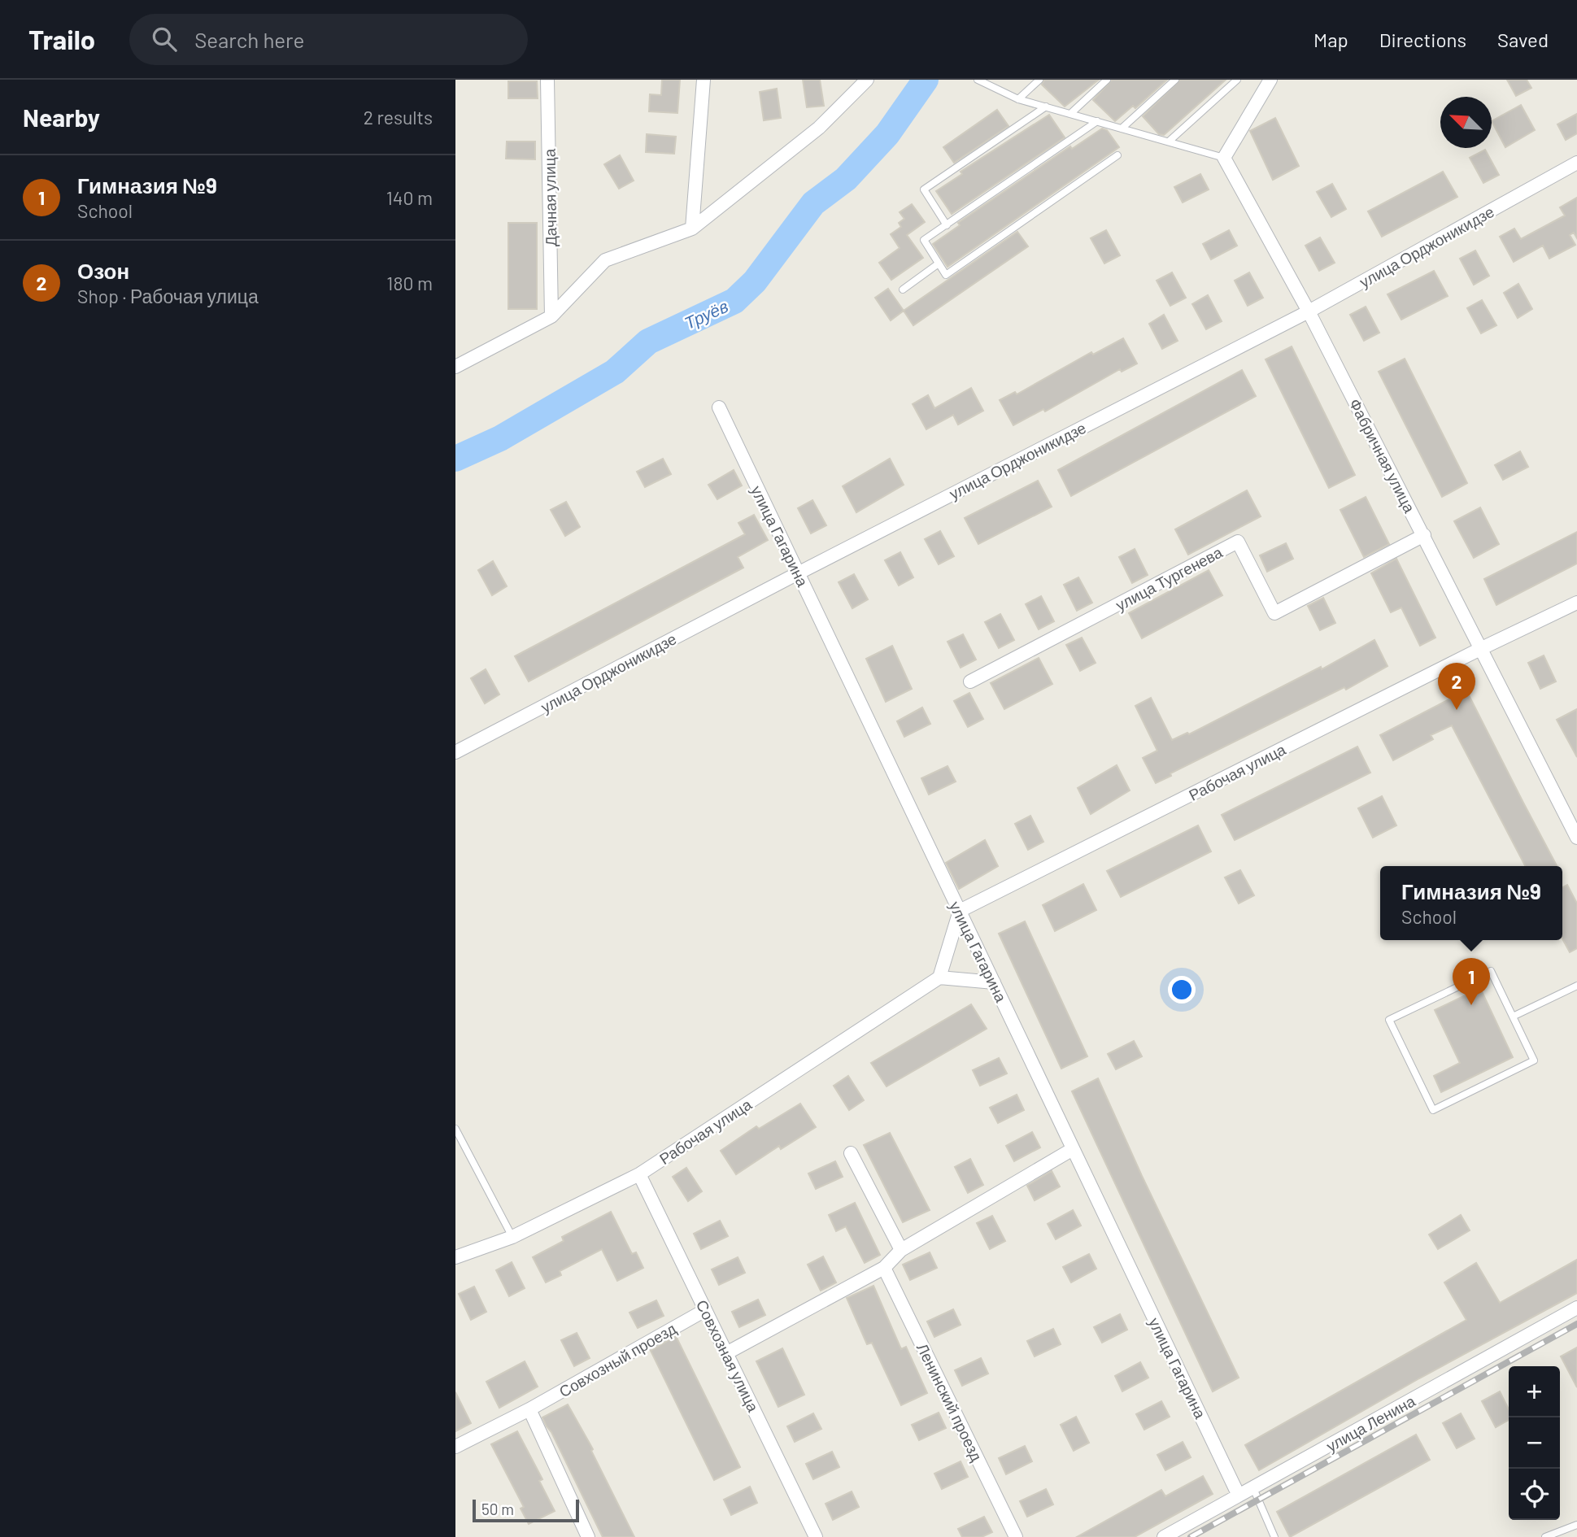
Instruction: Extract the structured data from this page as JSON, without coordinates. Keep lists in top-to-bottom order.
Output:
{
  "streets": {
    "street": [
      "Дачная улица",
      "улица Орджоникидзе",
      "Фабричная улица",
      "улица Гагарина",
      "улица Тургенева",
      "Рабочая улица",
      "Совхозная улица",
      "Совхозный проезд",
      "Ленинский проезд",
      "улица Ленина"
    ]
  },
  "crossings": [
    ["улица Орджоникидзе", "Фабричная улица"],
    ["улица Орджоникидзе", "улица Гагарина"],
    ["Фабричная улица", "улица Тургенева"],
    ["Фабричная улица", "Рабочая улица"],
    ["улица Гагарина", "Рабочая улица"],
    ["улица Гагарина", "улица Ленина"],
    ["Рабочая улица", "Совхозная улица"],
    ["Совхозная улица", "Совхозный проезд"]
  ],
  "water": ["Труёв"],
  "scale_bar": "50 m",
  "north": "top left",
  "page": {
    "header": "Trailo",
    "search": "Search here",
    "nav": ["Map", "Directions", "Saved"],
    "heading": ["Nearby", "2 results"],
    "list": [
      {
        "mark": "1",
        "name": "Гимназия №9",
        "note": "School",
        "value": "140 m"
      },
      {
        "mark": "2",
        "name": "Озон",
        "note": "Shop · Рабочая улица",
        "value": "180 m"
      }
    ],
    "pins": ["2", "1"],
    "popup": ["Гимназия №9", "School"],
    "map_buttons": ["+", "−"],
    "scale": "50 m"
  }
}
